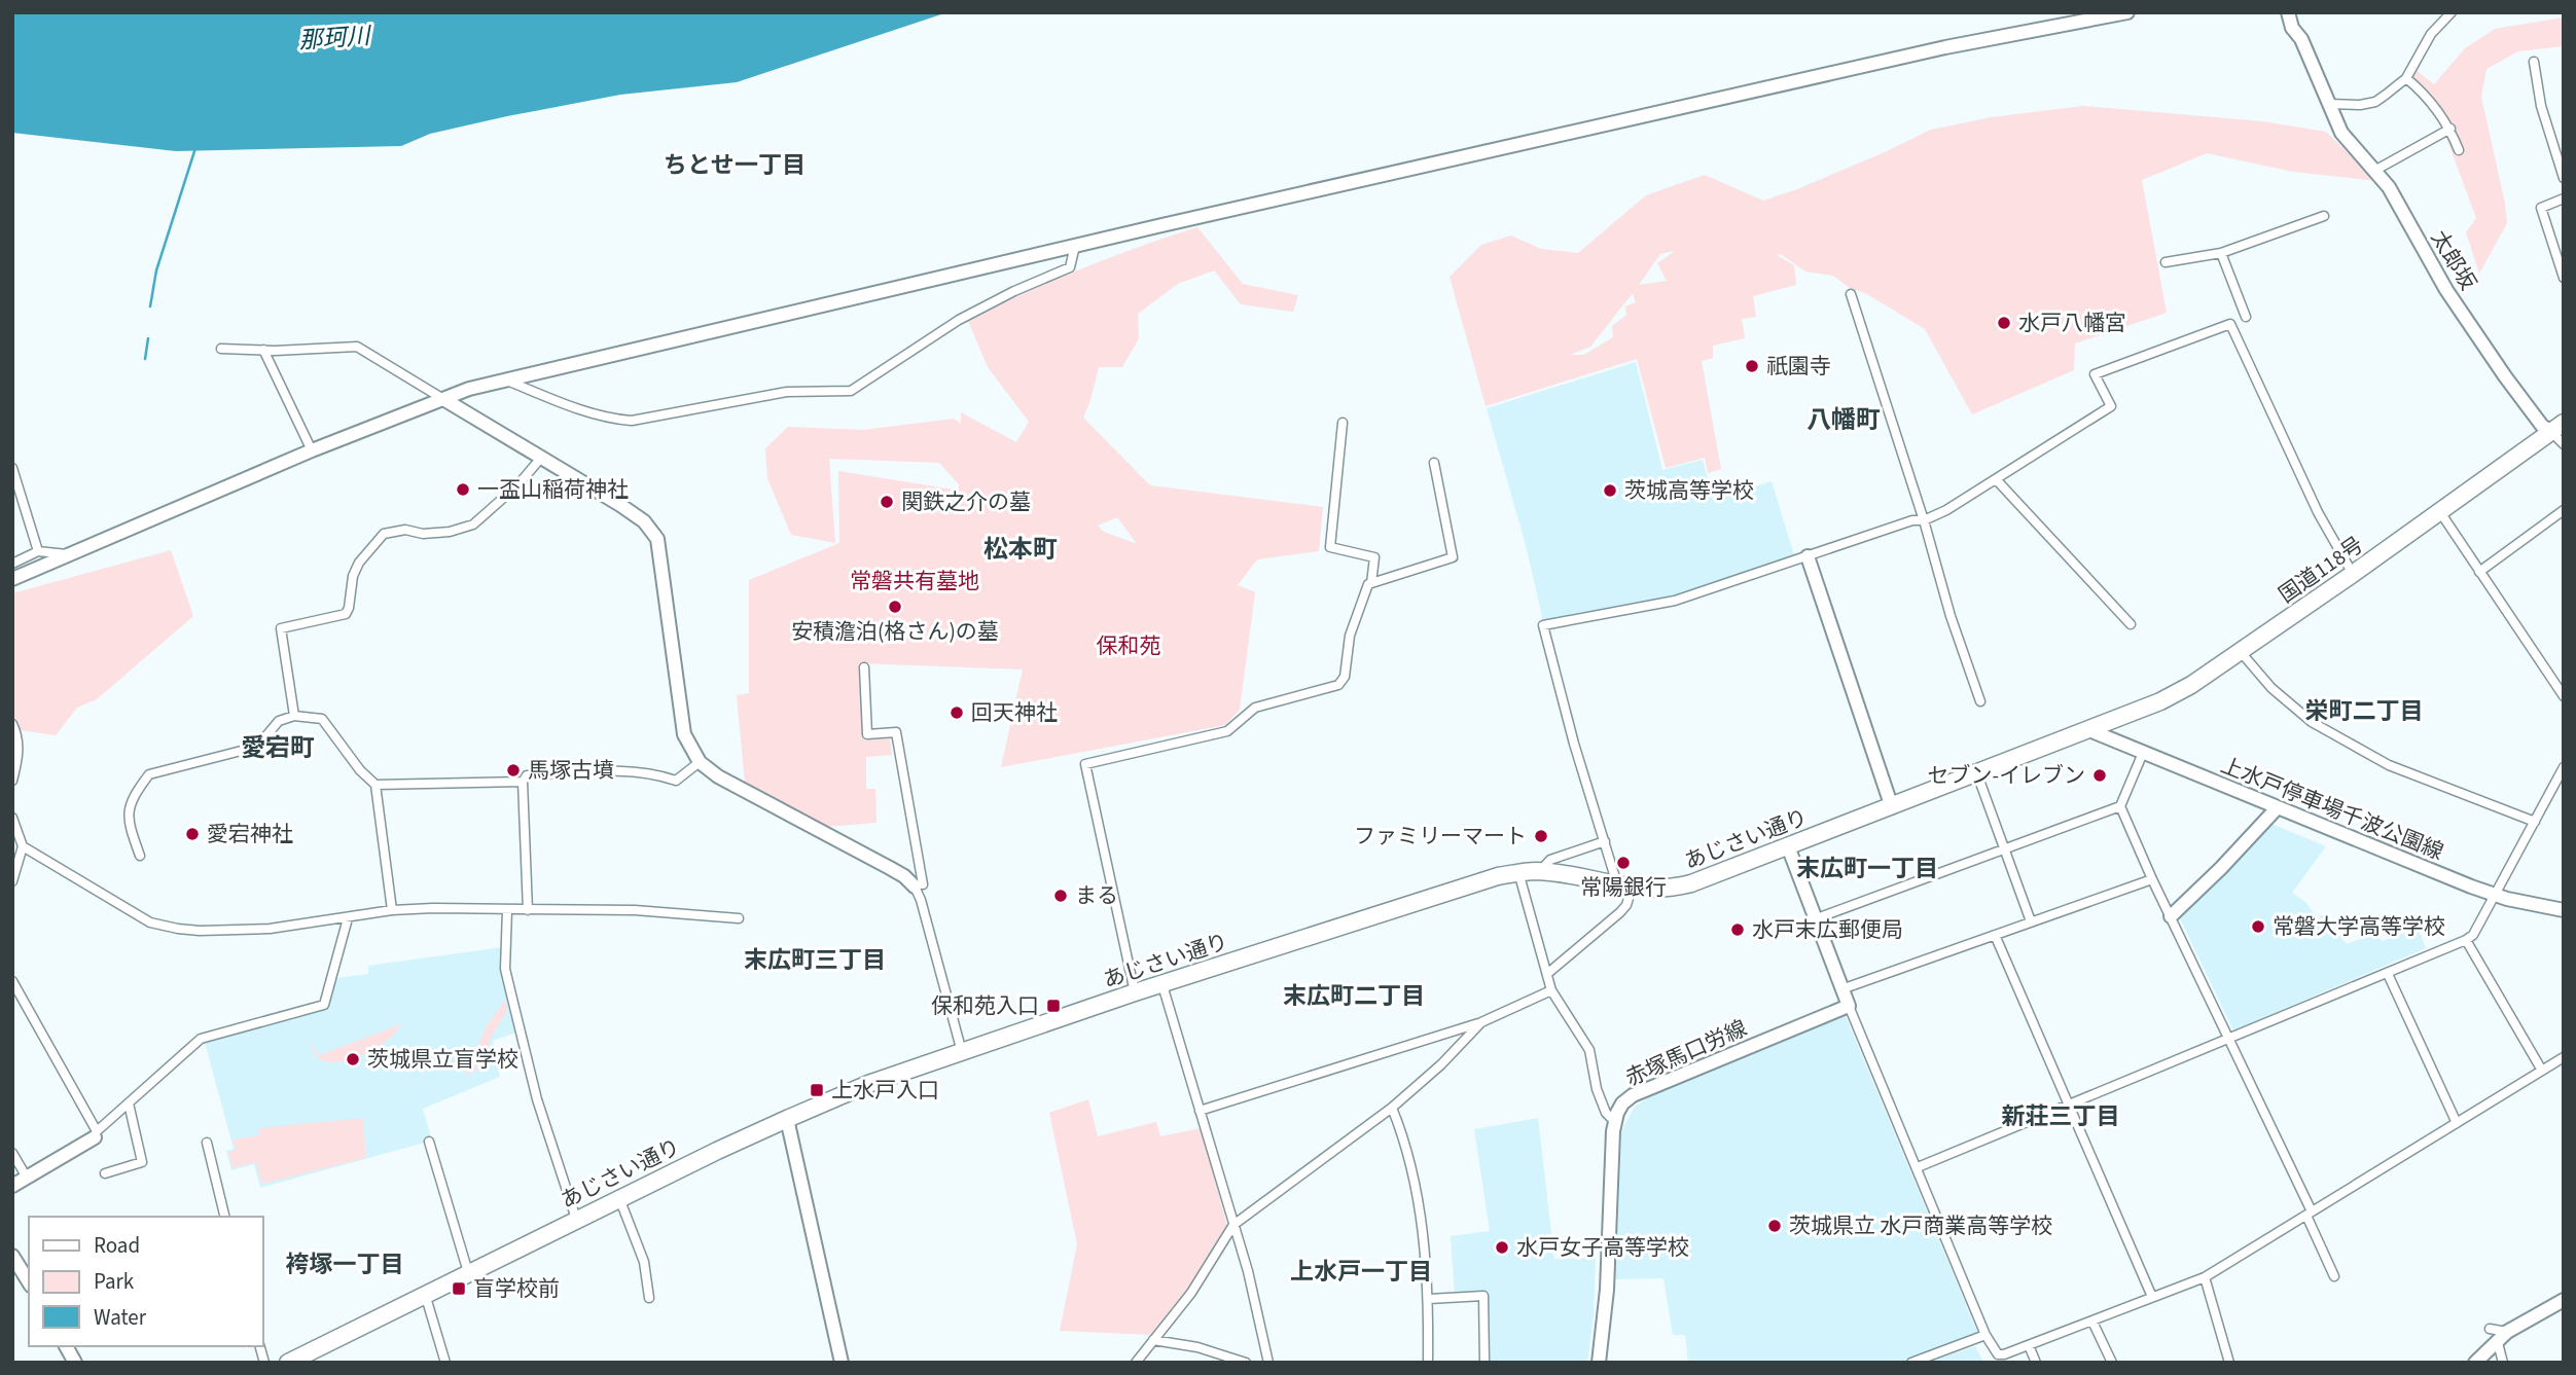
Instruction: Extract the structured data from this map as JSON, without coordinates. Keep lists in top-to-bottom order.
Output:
{
  "streets": {
    "highway": ["国道118号", "あじさい通り"],
    "street": ["太郎坂", "上水戸停車場千波公園線", "赤塚馬口労線"]
  },
  "crossings": [
    ["太郎坂", "国道118号"],
    ["国道118号", "上水戸停車場千波公園線"],
    ["国道118号", "あじさい通り"],
    ["上水戸停車場千波公園線", "あじさい通り"]
  ],
  "districts": [
    "ちとせ一丁目",
    "八幡町",
    "松本町",
    "栄町二丁目",
    "愛宕町",
    "末広町一丁目",
    "末広町三丁目",
    "末広町二丁目",
    "新荘三丁目",
    "袴塚一丁目",
    "上水戸一丁目"
  ],
  "water": ["那珂川"],
  "parks": ["常磐共有墓地", "保和苑"],
  "places": {
    "other": [
      "水戸八幡宮",
      "祇園寺",
      "一盃山稲荷神社",
      "茨城高等学校",
      "関鉄之介の墓",
      "安積澹泊(格さん)の墓",
      "回天神社",
      "馬塚古墳",
      "セブン-イレブン",
      "愛宕神社",
      "ファミリーマート",
      "常陽銀行",
      "まる",
      "常磐大学高等学校",
      "水戸末広郵便局",
      "茨城県立盲学校",
      "茨城県立 水戸商業高等学校",
      "水戸女子高等学校"
    ],
    "transit": ["保和苑入口", "上水戸入口", "盲学校前"]
  },
  "legend": ["Road", "Park", "Water"]
}
